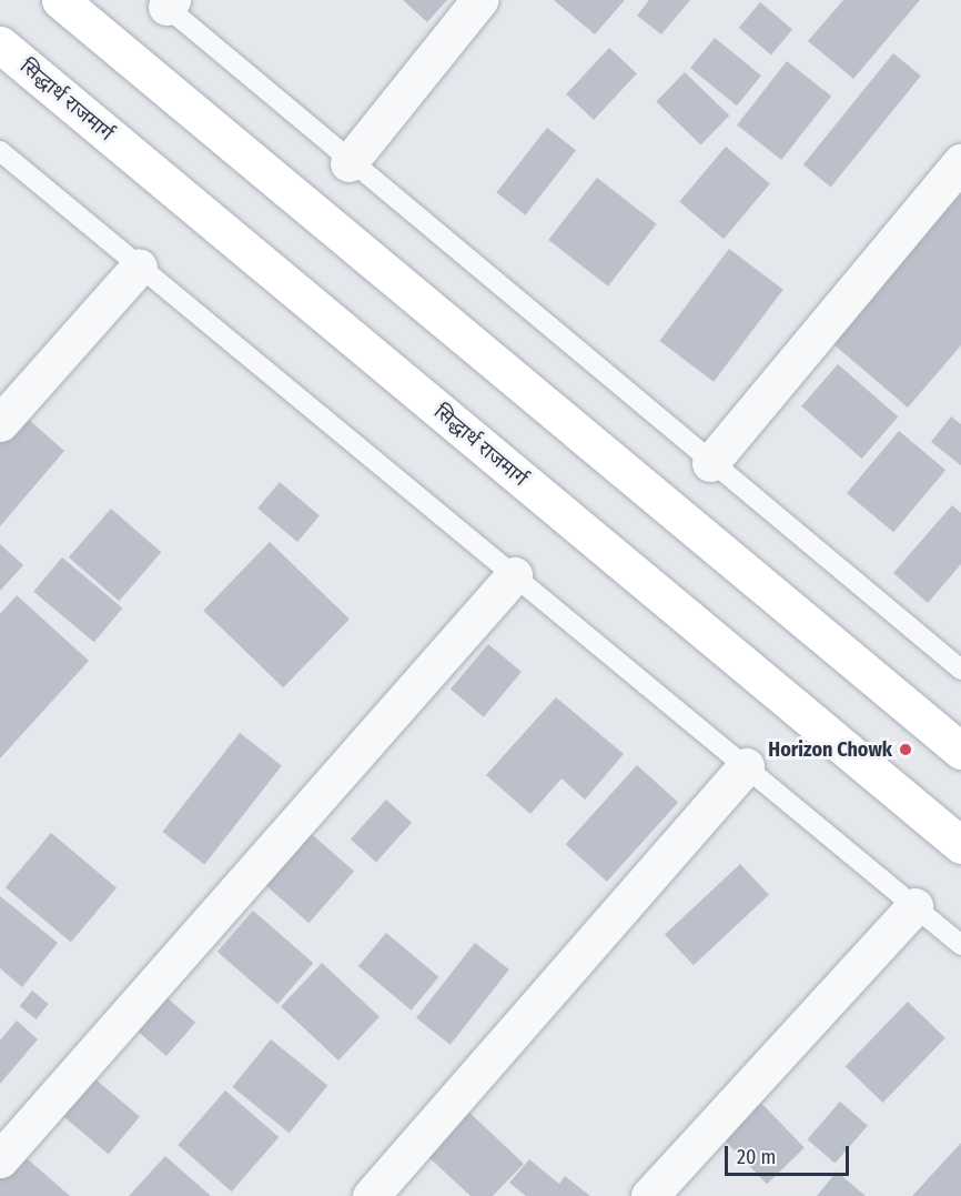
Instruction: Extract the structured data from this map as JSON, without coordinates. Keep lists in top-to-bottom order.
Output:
{
  "streets": {
    "highway": ["सिद्धार्थ राजमार्ग"]
  },
  "places": ["Horizon Chowk"],
  "scale_bar": "20 m"
}
